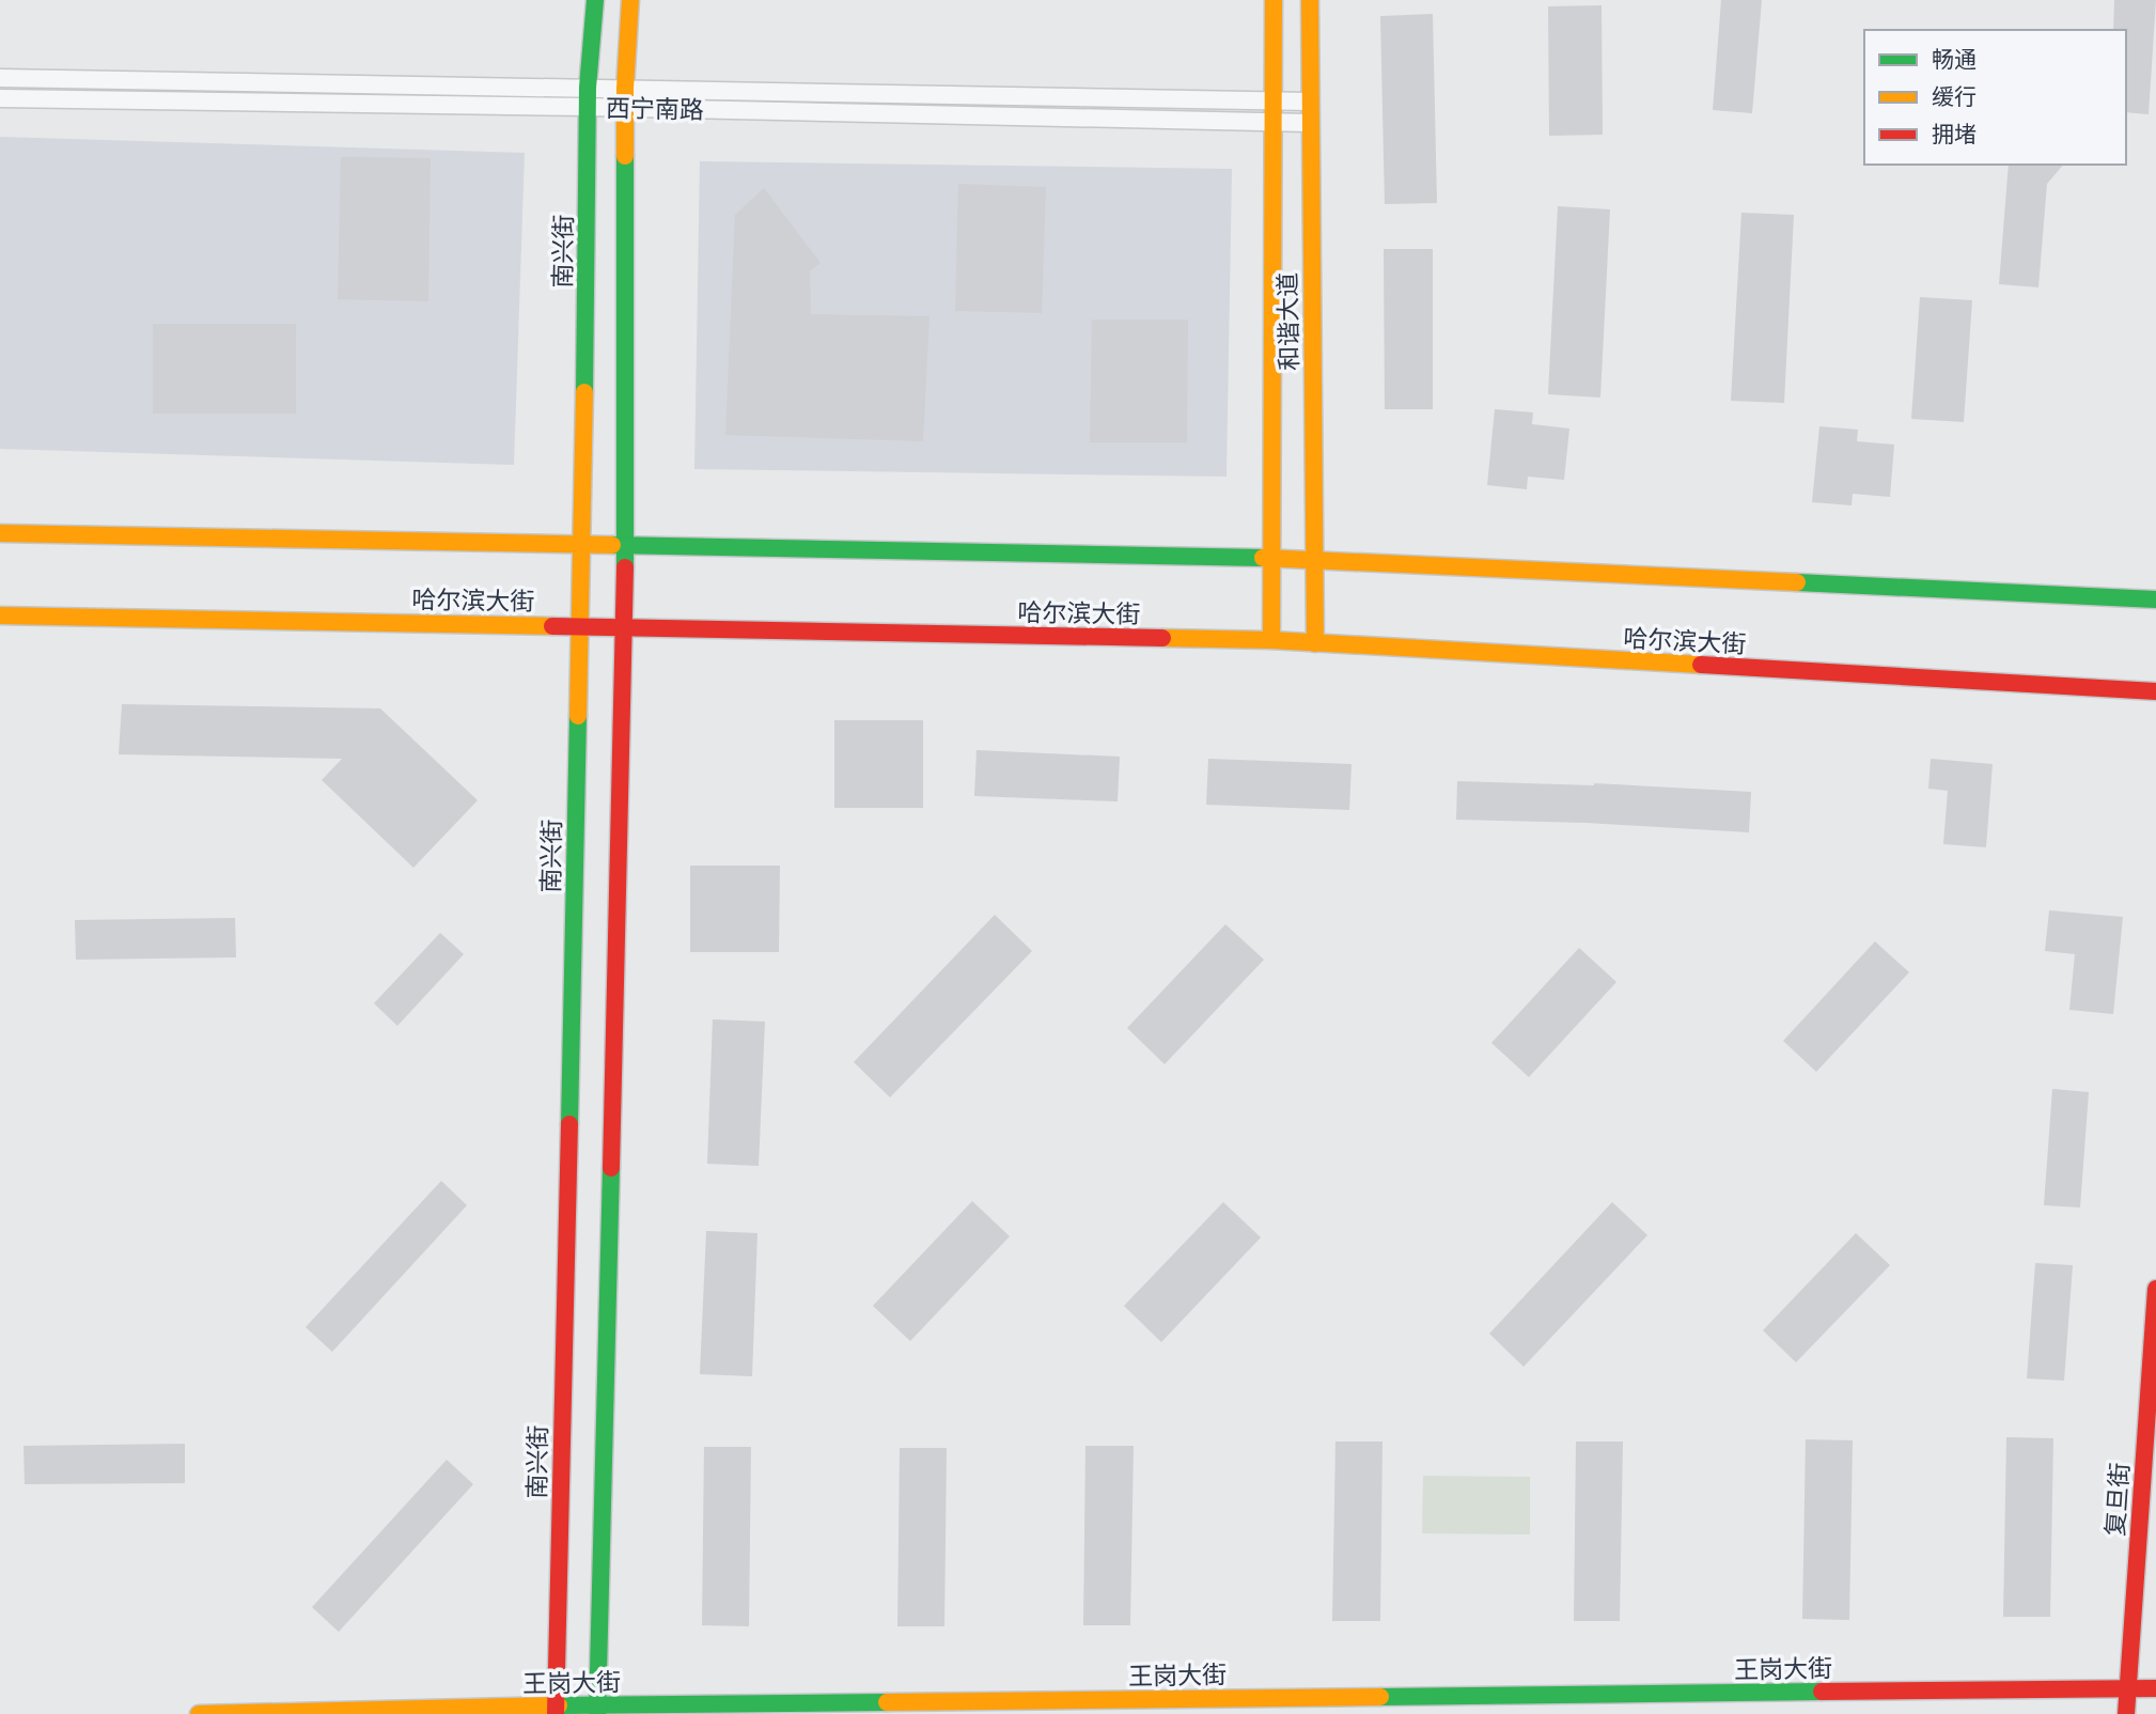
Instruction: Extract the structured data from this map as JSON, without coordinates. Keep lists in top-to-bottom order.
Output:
{
  "streets": {
    "main road": [
      "南兴街",
      "和谐大道",
      "哈尔滨大街",
      "复旦街",
      "王岗大街"
    ],
    "street": ["西宁南路"]
  },
  "crossings": [
    ["西宁南路", "南兴街"],
    ["西宁南路", "和谐大道"],
    ["南兴街", "哈尔滨大街"],
    ["南兴街", "王岗大街"],
    ["和谐大道", "哈尔滨大街"],
    ["复旦街", "王岗大街"]
  ],
  "legend": ["畅通", "缓行", "拥堵"]
}
